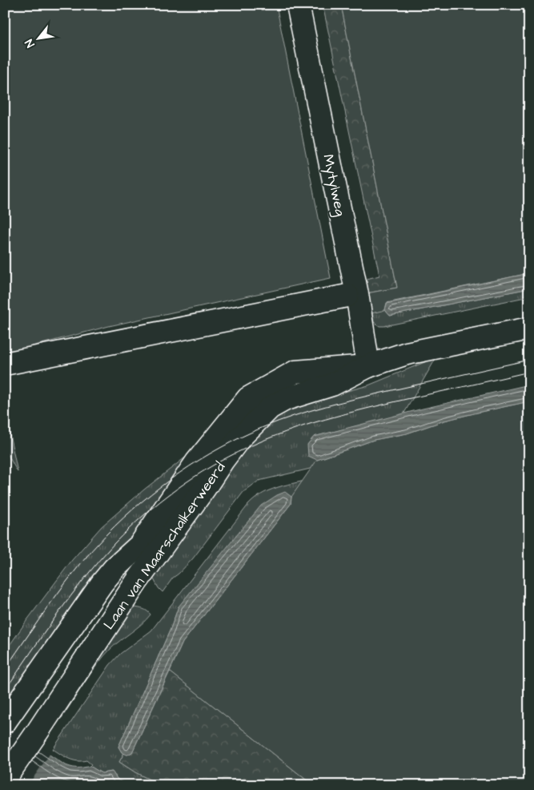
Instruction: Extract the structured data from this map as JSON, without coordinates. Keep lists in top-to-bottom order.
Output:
{
  "streets": {
    "main road": ["Mytylweg", "Laan van Maarschalkerweerd"]
  },
  "crossings": [
    ["Mytylweg", "Laan van Maarschalkerweerd"]
  ],
  "north": "bottom left"
}
